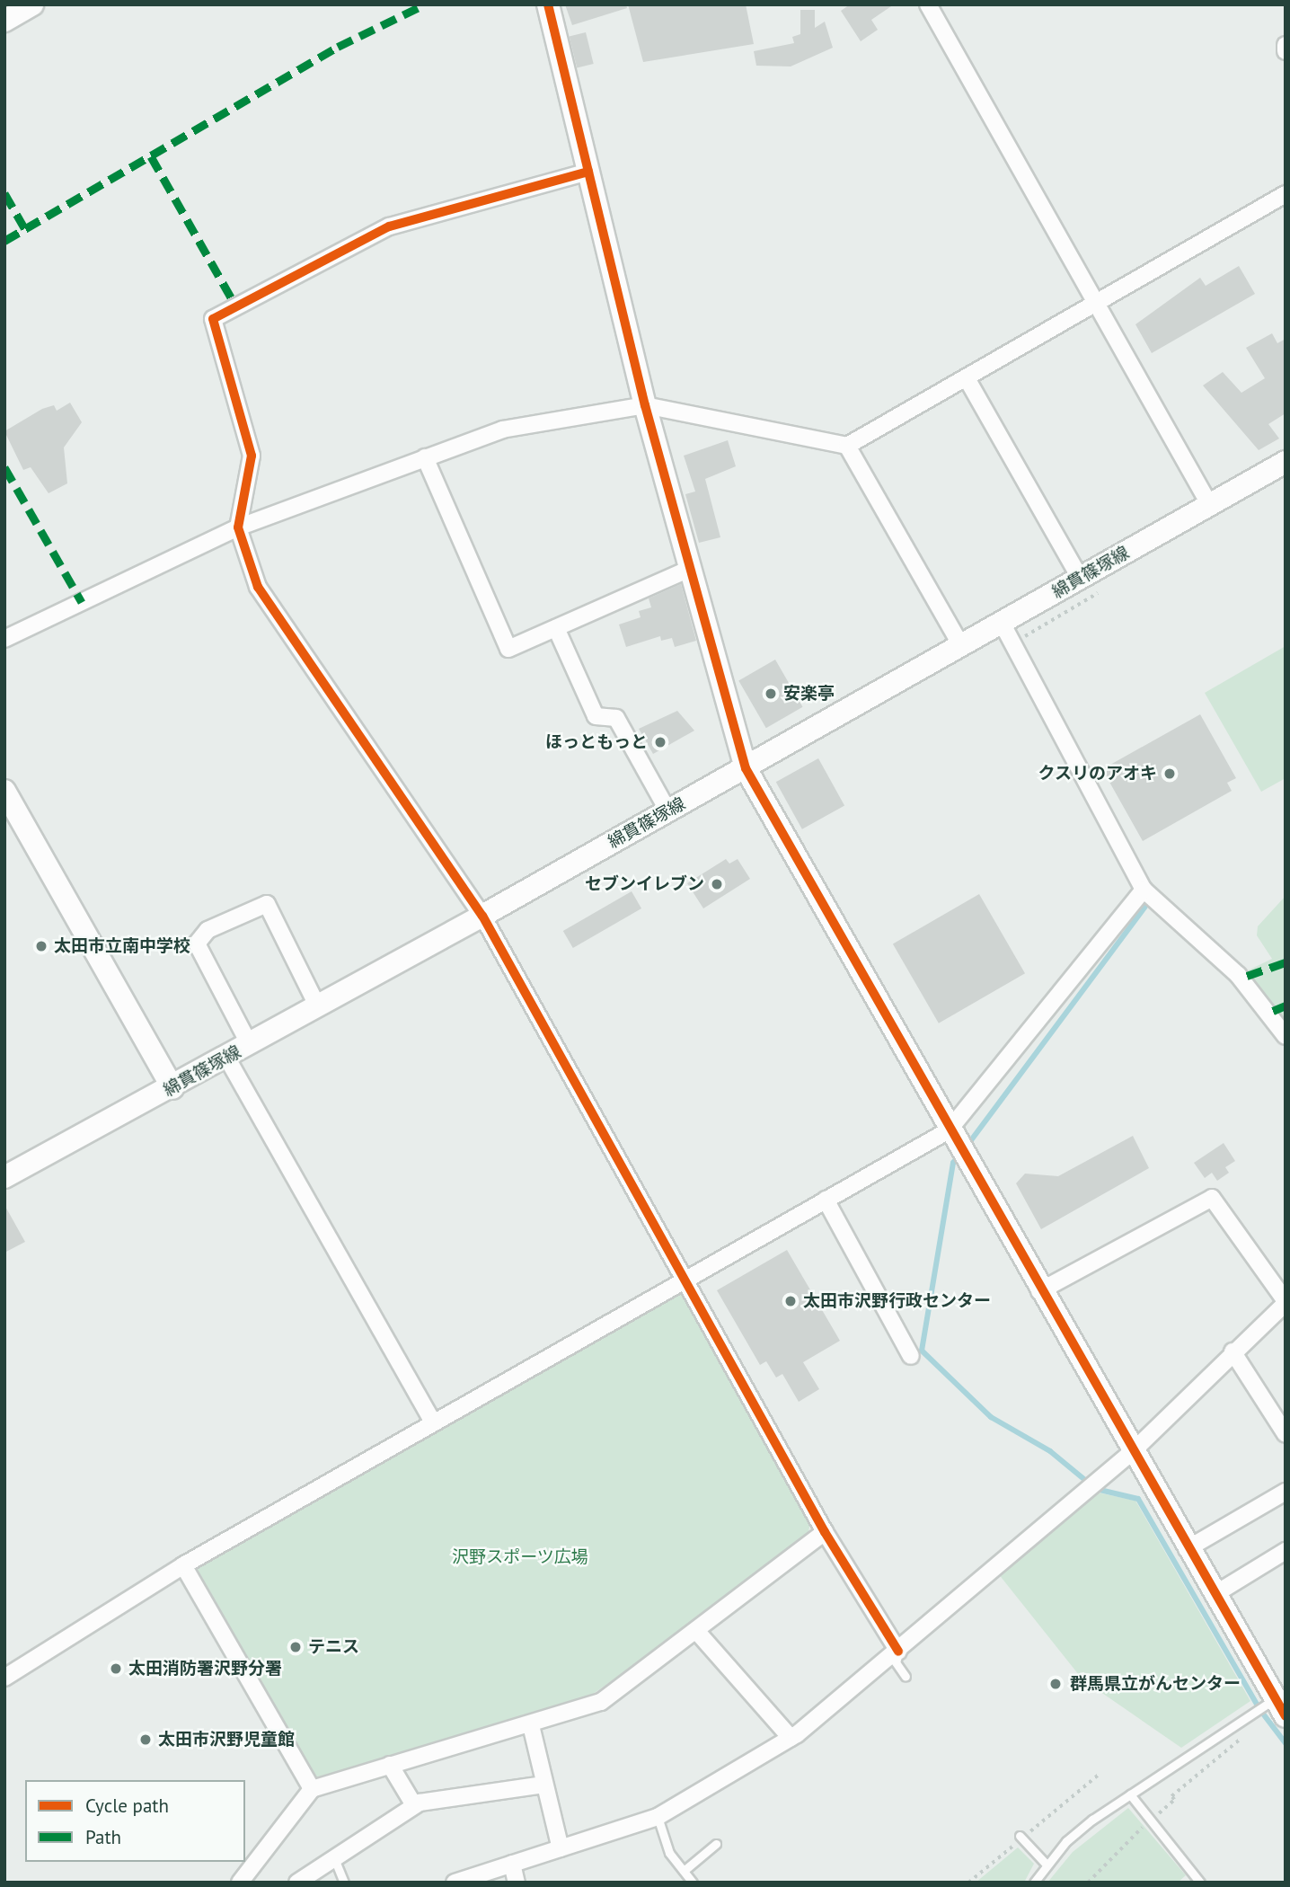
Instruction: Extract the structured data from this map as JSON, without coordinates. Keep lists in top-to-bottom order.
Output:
{
  "streets": {
    "street": ["綿貫篠塚線"]
  },
  "parks": ["沢野スポーツ広場"],
  "places": [
    "安楽亭",
    "ほっともっと",
    "クスリのアオキ",
    "セブンイレブン",
    "太田市立南中学校",
    "太田市沢野行政センター",
    "テニス",
    "太田消防署沢野分署",
    "群馬県立がんセンター",
    "太田市沢野児童館"
  ],
  "legend": ["Cycle path", "Path"]
}
